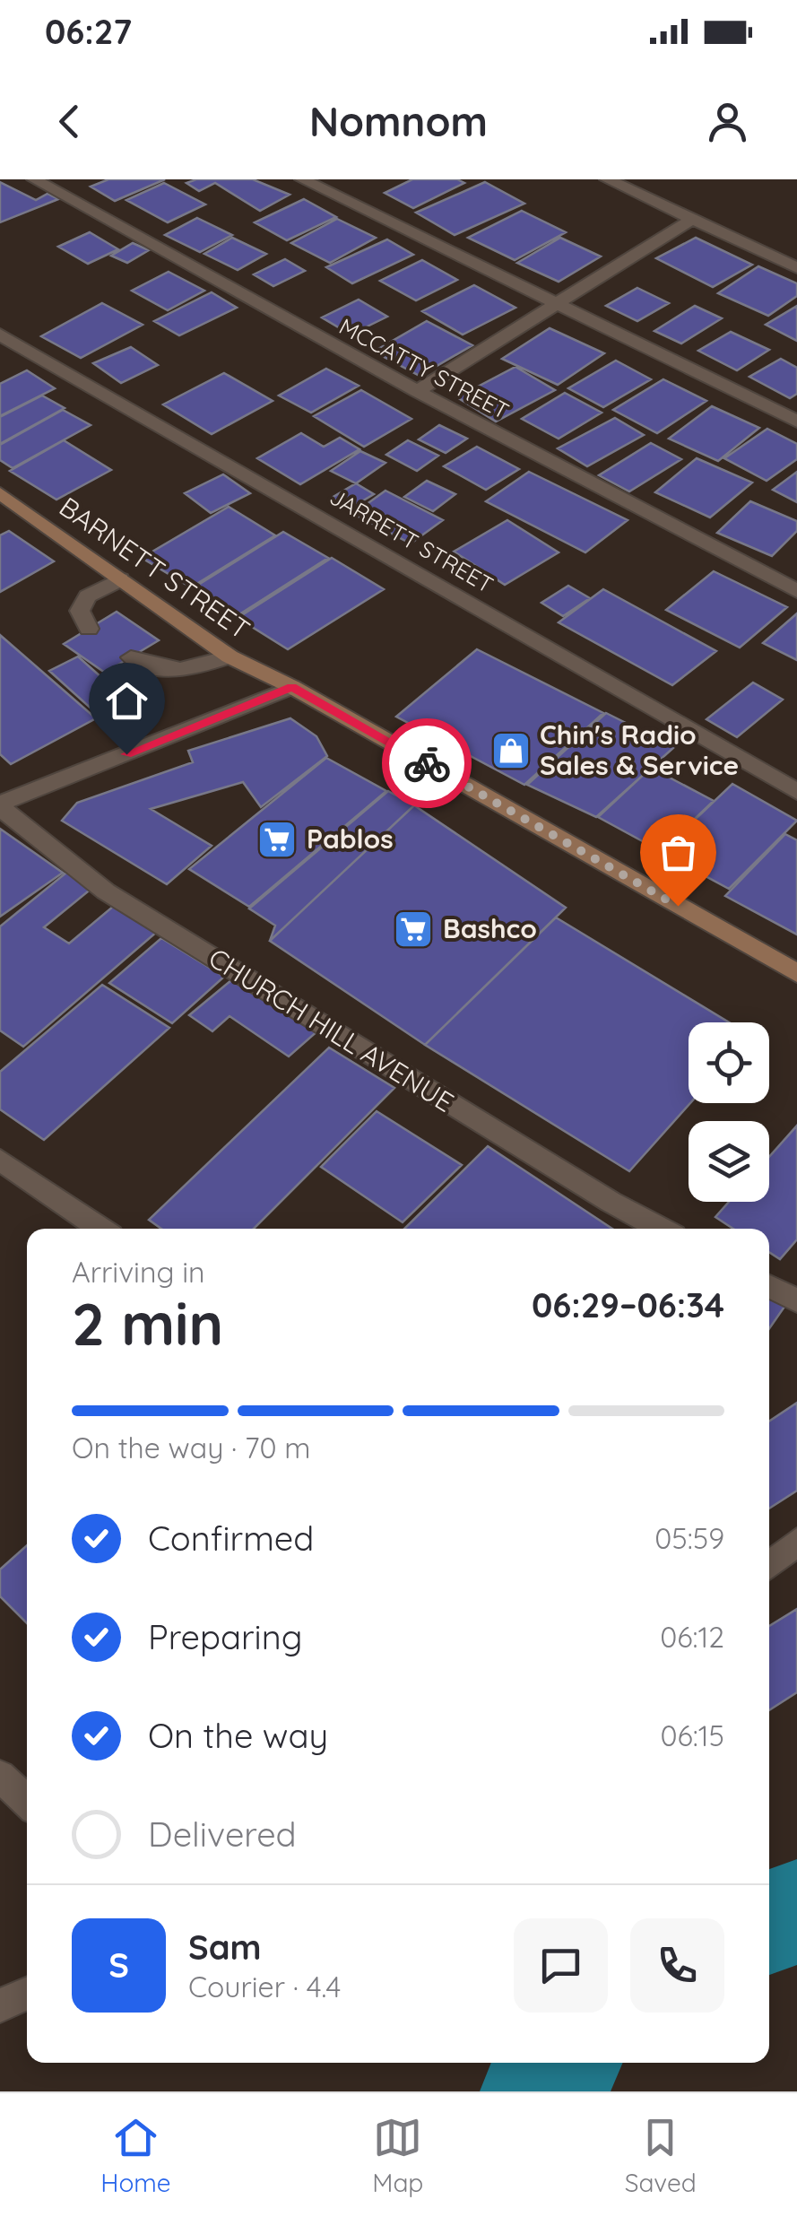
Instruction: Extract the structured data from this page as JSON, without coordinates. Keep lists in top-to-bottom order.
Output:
{
  "streets": {
    "main road": ["BARNETT STREET"],
    "street": ["MCCATTY STREET", "JARRETT STREET", "CHURCH HILL AVENUE"]
  },
  "places": {
    "shop": ["Chin's Radio Sales & Service"],
    "supermarket": ["Pablos", "Bashco"]
  },
  "page": {
    "status": "06:27",
    "header": "Nomnom",
    "heading": ["2 min", "Arriving in", "06:29–06:34"],
    "panel": ["Sam", "Courier · 4.4"],
    "bar": "On the way · 70 m",
    "list": [
      ["Confirmed", "05:59"],
      ["Preparing", "06:12"],
      ["On the way", "06:15"],
      "Delivered"
    ],
    "round": "S",
    "tabs": ["Home", "Map", "Saved"]
  }
}
